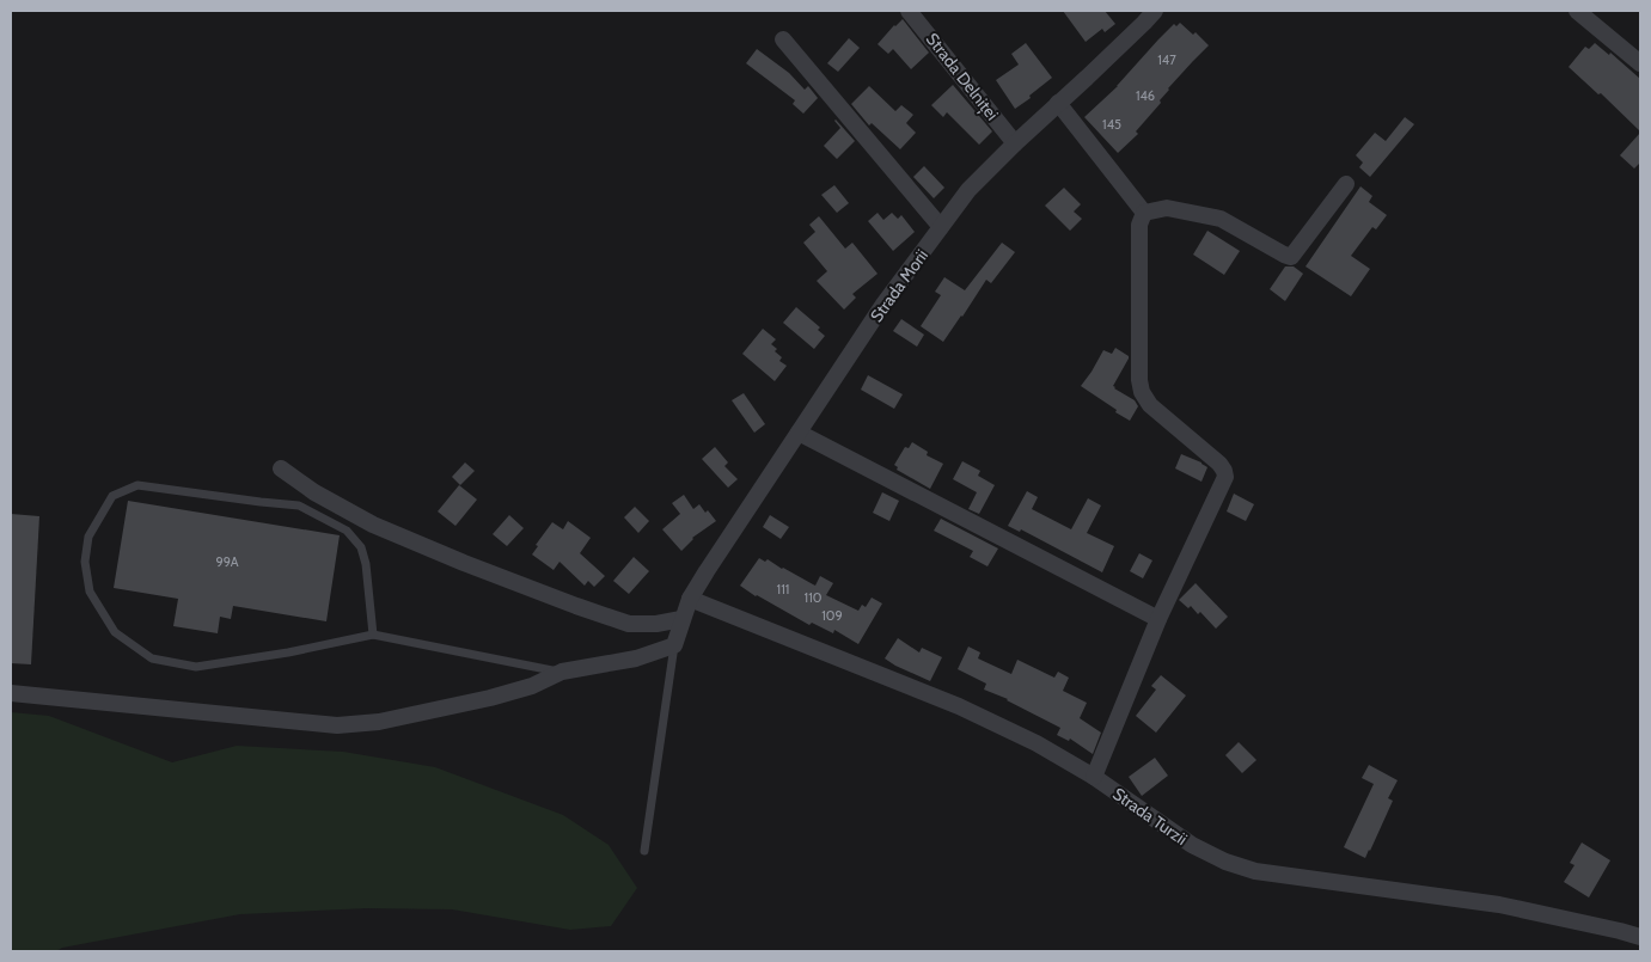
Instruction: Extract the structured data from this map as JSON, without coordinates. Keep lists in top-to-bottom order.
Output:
{
  "streets": {
    "street": ["Strada Delniței", "Strada Morii", "Strada Turzii"]
  },
  "crossings": [
    ["Strada Delniței", "Strada Morii"],
    ["Strada Morii", "Strada Turzii"]
  ],
  "house_numbers": [
    "147",
    "146",
    "145",
    "99A",
    "111",
    "110",
    "109"
  ]
}
